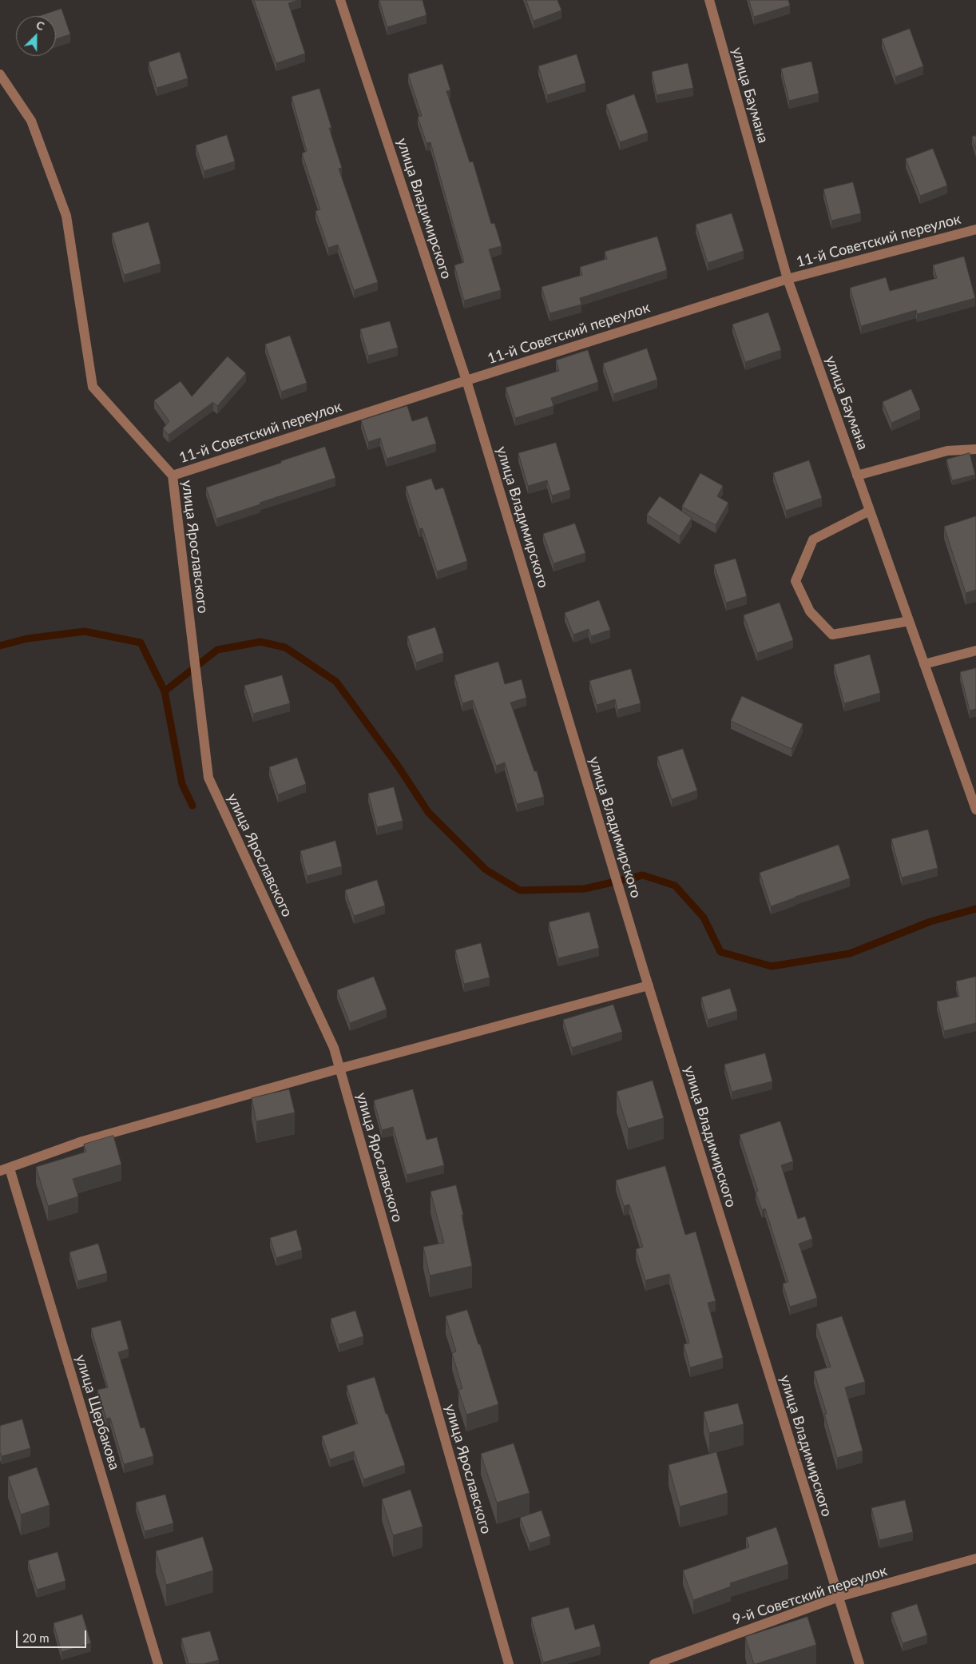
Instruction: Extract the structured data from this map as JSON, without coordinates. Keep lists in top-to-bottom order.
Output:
{
  "streets": {
    "street": [
      "улица Баумана",
      "улица Владимирского",
      "11-й Советский переулок",
      "улица Ярославского",
      "улица Щербакова",
      "9-й Советский переулок"
    ]
  },
  "crossings": [
    ["улица Баумана", "11-й Советский переулок"],
    ["улица Владимирского", "11-й Советский переулок"],
    ["улица Владимирского", "9-й Советский переулок"],
    ["11-й Советский переулок", "улица Ярославского"]
  ],
  "scale_bar": "20 m",
  "north": "top right"
}
